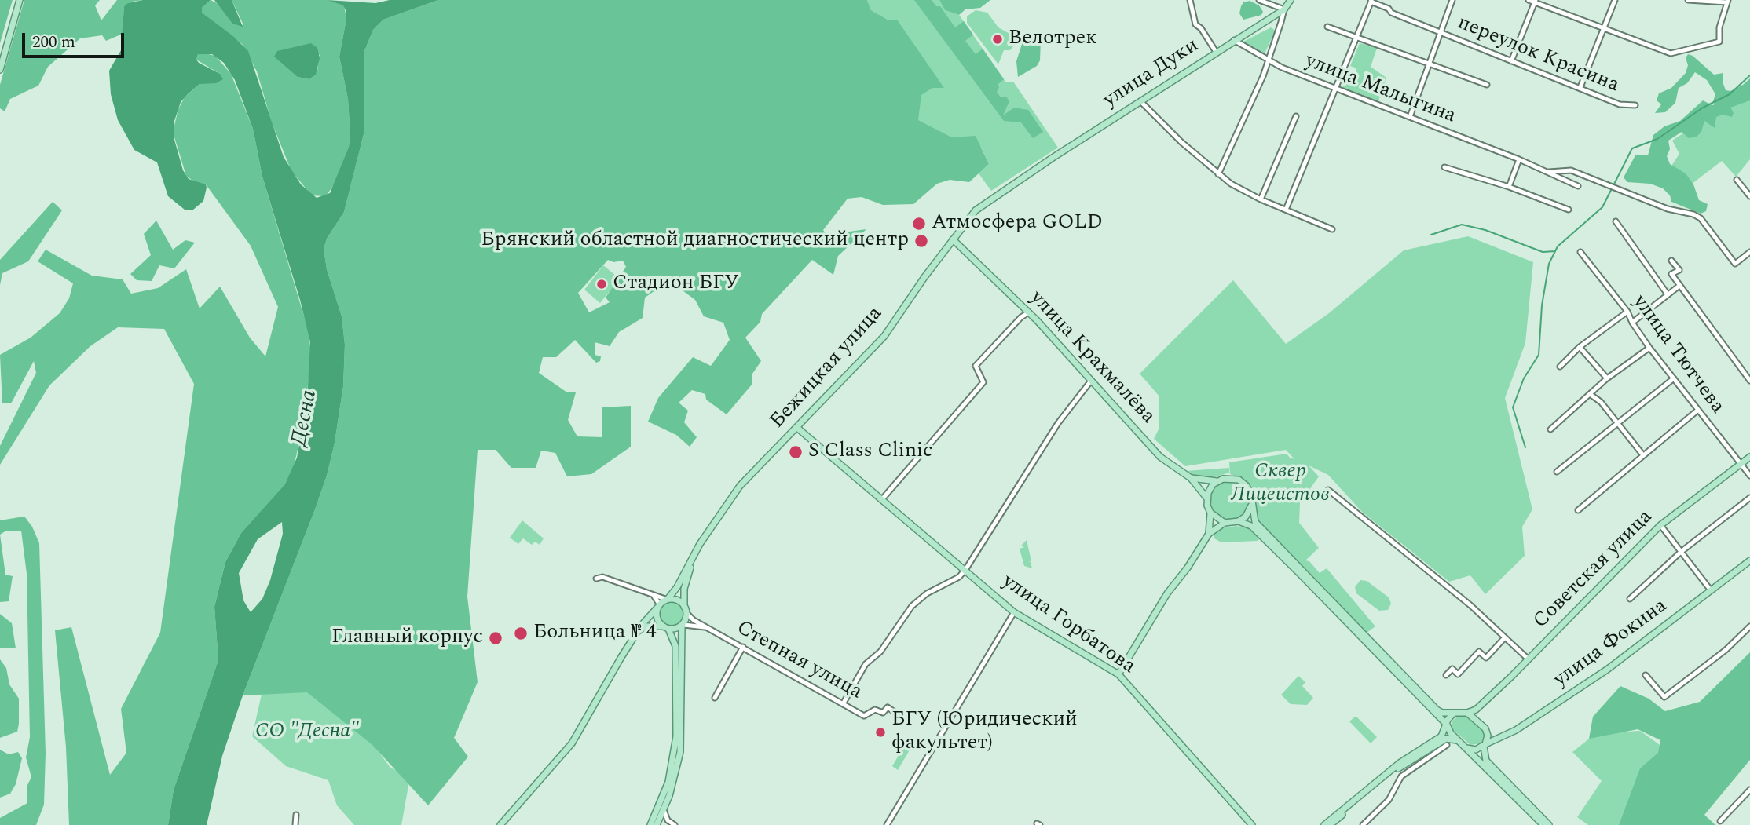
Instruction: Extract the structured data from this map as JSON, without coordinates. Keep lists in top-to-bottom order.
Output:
{
  "streets": {
    "main road": [
      "улица Дуки",
      "улица Крахмалёва",
      "Бежицкая улица",
      "Советская улица",
      "улица Горбатова",
      "улица Фокина"
    ],
    "street": [
      "переулок Красина",
      "улица Малыгина",
      "улица Тютчева",
      "Степная улица"
    ]
  },
  "crossings": [
    ["улица Дуки", "улица Малыгина"],
    ["улица Дуки", "Бежицкая улица"],
    ["улица Тютчева", "Советская улица"],
    ["улица Крахмалёва", "Бежицкая улица"],
    ["Бежицкая улица", "улица Горбатова"],
    ["Советская улица", "улица Фокина"]
  ],
  "water": ["Десна"],
  "parks": ["Сквер Лицеистов", "СО \"Десна\""],
  "places": [
    "Велотрек",
    "Атмосфера GOLD",
    "Брянский областной диагностический центр",
    "Стадион БГУ",
    "S Class Clinic",
    "Больница № 4",
    "Главный корпус",
    "БГУ (Юридический факультет)"
  ],
  "scale_bar": "200 m"
}
